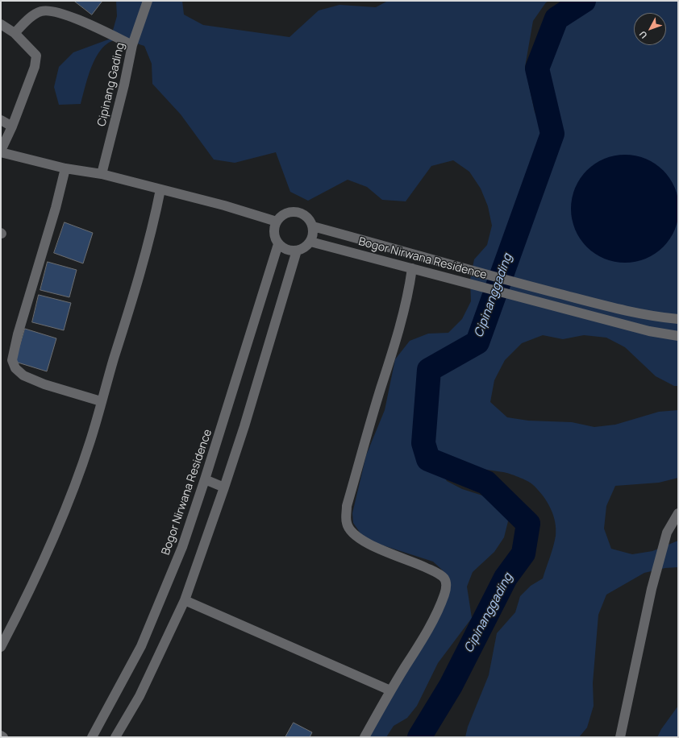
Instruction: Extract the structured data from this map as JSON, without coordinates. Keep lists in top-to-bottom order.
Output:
{
  "streets": {
    "street": ["Cipinang Gading", "Bogor Nirwana Residence"]
  },
  "water": ["Cipinanggading"],
  "north": "bottom left"
}
